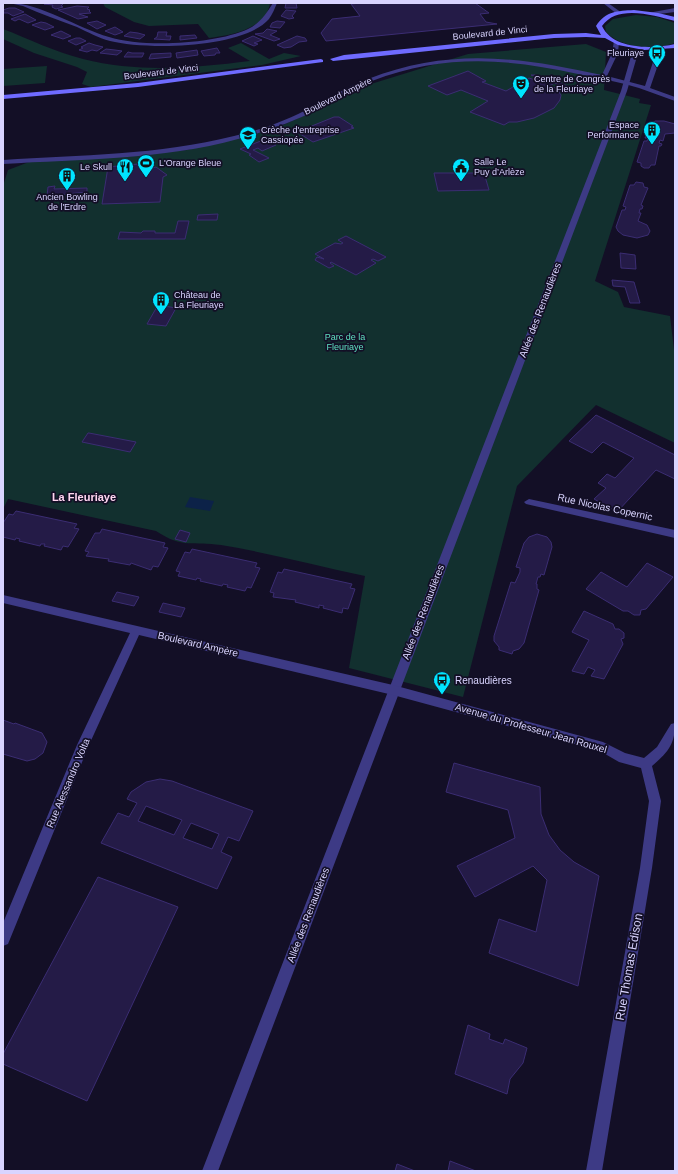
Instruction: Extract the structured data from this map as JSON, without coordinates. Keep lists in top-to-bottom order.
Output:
{
  "streets": {
    "main road": ["Boulevard de Vinci"],
    "street": [
      "Boulevard Ampère",
      "Allée des Renaudières",
      "Rue Nicolas Copernic",
      "Avenue du Professeur Jean Rouxel",
      "Rue Alessandro Volta",
      "Rue Thomas Edison"
    ]
  },
  "crossings": [
    ["Boulevard Ampère", "Allée des Renaudières"],
    ["Boulevard Ampère", "Avenue du Professeur Jean Rouxel"],
    ["Boulevard Ampère", "Rue Alessandro Volta"],
    ["Allée des Renaudières", "Avenue du Professeur Jean Rouxel"],
    ["Avenue du Professeur Jean Rouxel", "Rue Thomas Edison"]
  ],
  "districts": ["La Fleuriaye"],
  "parks": ["Parc de la Fleuriaye"],
  "places": {
    "bus stop": ["Fleuriaye", "Renaudières"],
    "theatre": ["Centre de Congrès de la Fleuriaye"],
    "building": ["Espace Performance", "Ancien Bowling de l'Erdre", "Château de La Fleuriaye"],
    "school or university": ["Crèche d'entreprise Cassiopée"],
    "sports": ["L'Orange Bleue"],
    "restaurant": ["Le Skull"],
    "public building": ["Salle Le Puy d’Arlèze"]
  }
}
